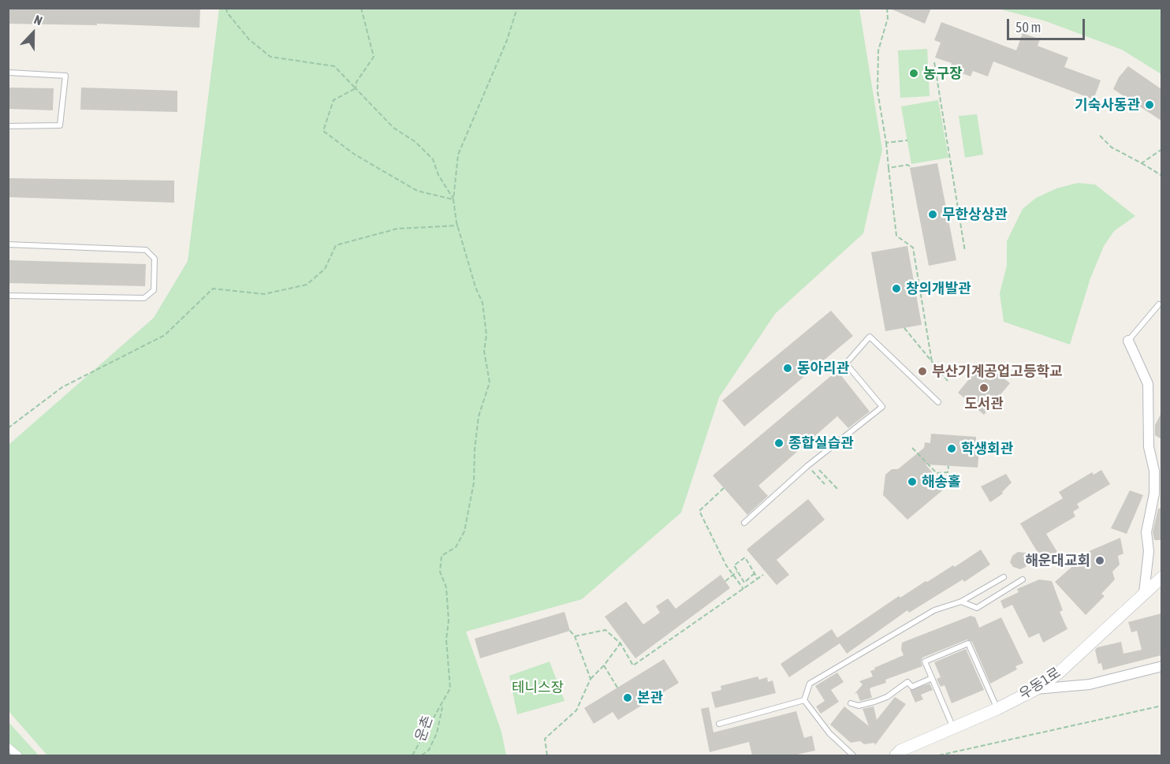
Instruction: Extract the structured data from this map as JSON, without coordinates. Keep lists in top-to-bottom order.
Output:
{
  "streets": {
    "street": ["우동1로"],
    "path": ["운촌"]
  },
  "parks": ["테니스장"],
  "places": [
    "농구장",
    "기숙사동관",
    "무한상상관",
    "창의개발관",
    "동아리관",
    "부산기계공업고등학교",
    "도서관",
    "종합실습관",
    "학생회관",
    "해송홀",
    "해운대교회",
    "본관"
  ],
  "scale_bar": "50 m",
  "north": "top"
}
